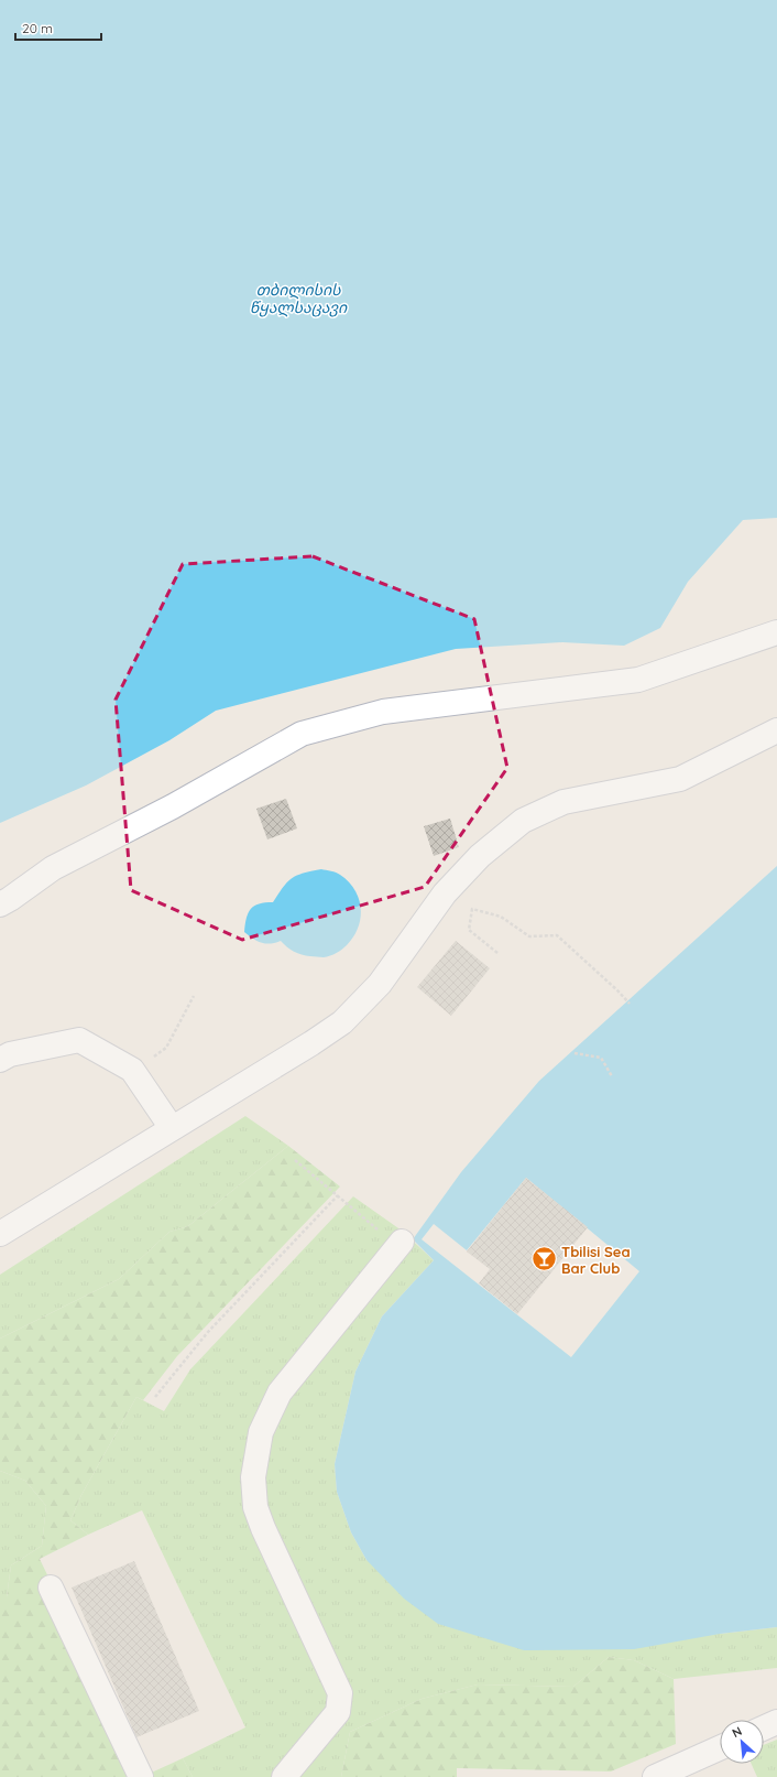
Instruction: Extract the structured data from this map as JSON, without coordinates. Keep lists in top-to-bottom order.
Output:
{
  "water": ["თბილისის წყალსაცავი"],
  "places": {
    "bar": ["Tbilisi Sea Bar Club"]
  },
  "scale_bar": "20 m",
  "north": "top left"
}
